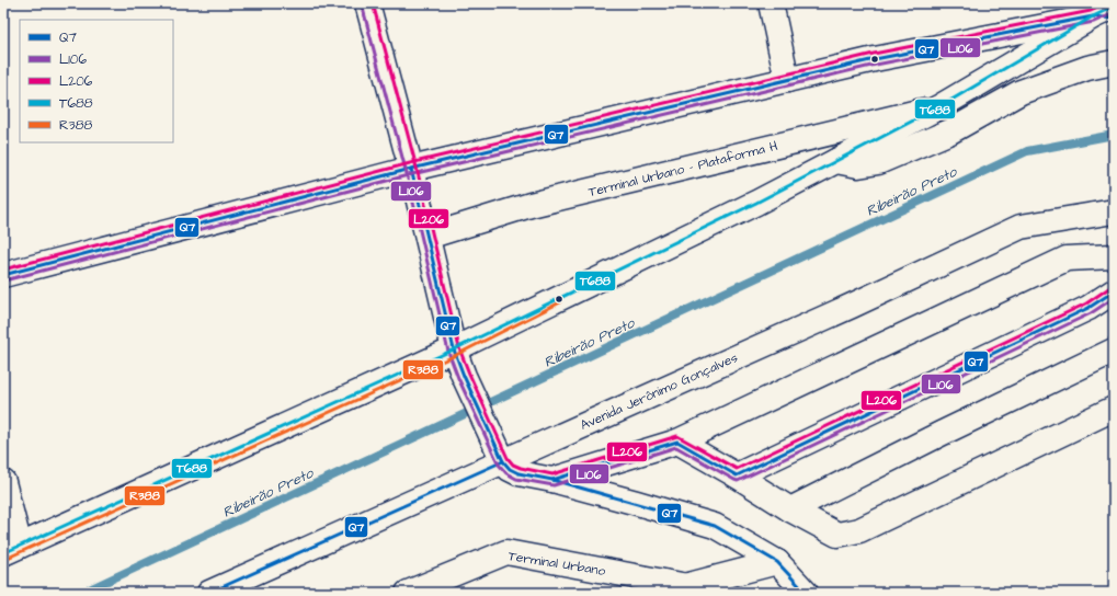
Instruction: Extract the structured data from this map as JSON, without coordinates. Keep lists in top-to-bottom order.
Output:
{
  "streets": {
    "main road": ["Terminal Urbano - Plataforma H", "Avenida Jerônimo Gonçalves", "Terminal Urbano"]
  },
  "water": ["Ribeirão Preto"],
  "lines": [
    "transit line L206",
    "transit line L106",
    "transit line T688",
    "transit line Q7",
    "transit line R388"
  ],
  "legend": [
    "Q7",
    "L106",
    "L206",
    "T688",
    "R388"
  ]
}
